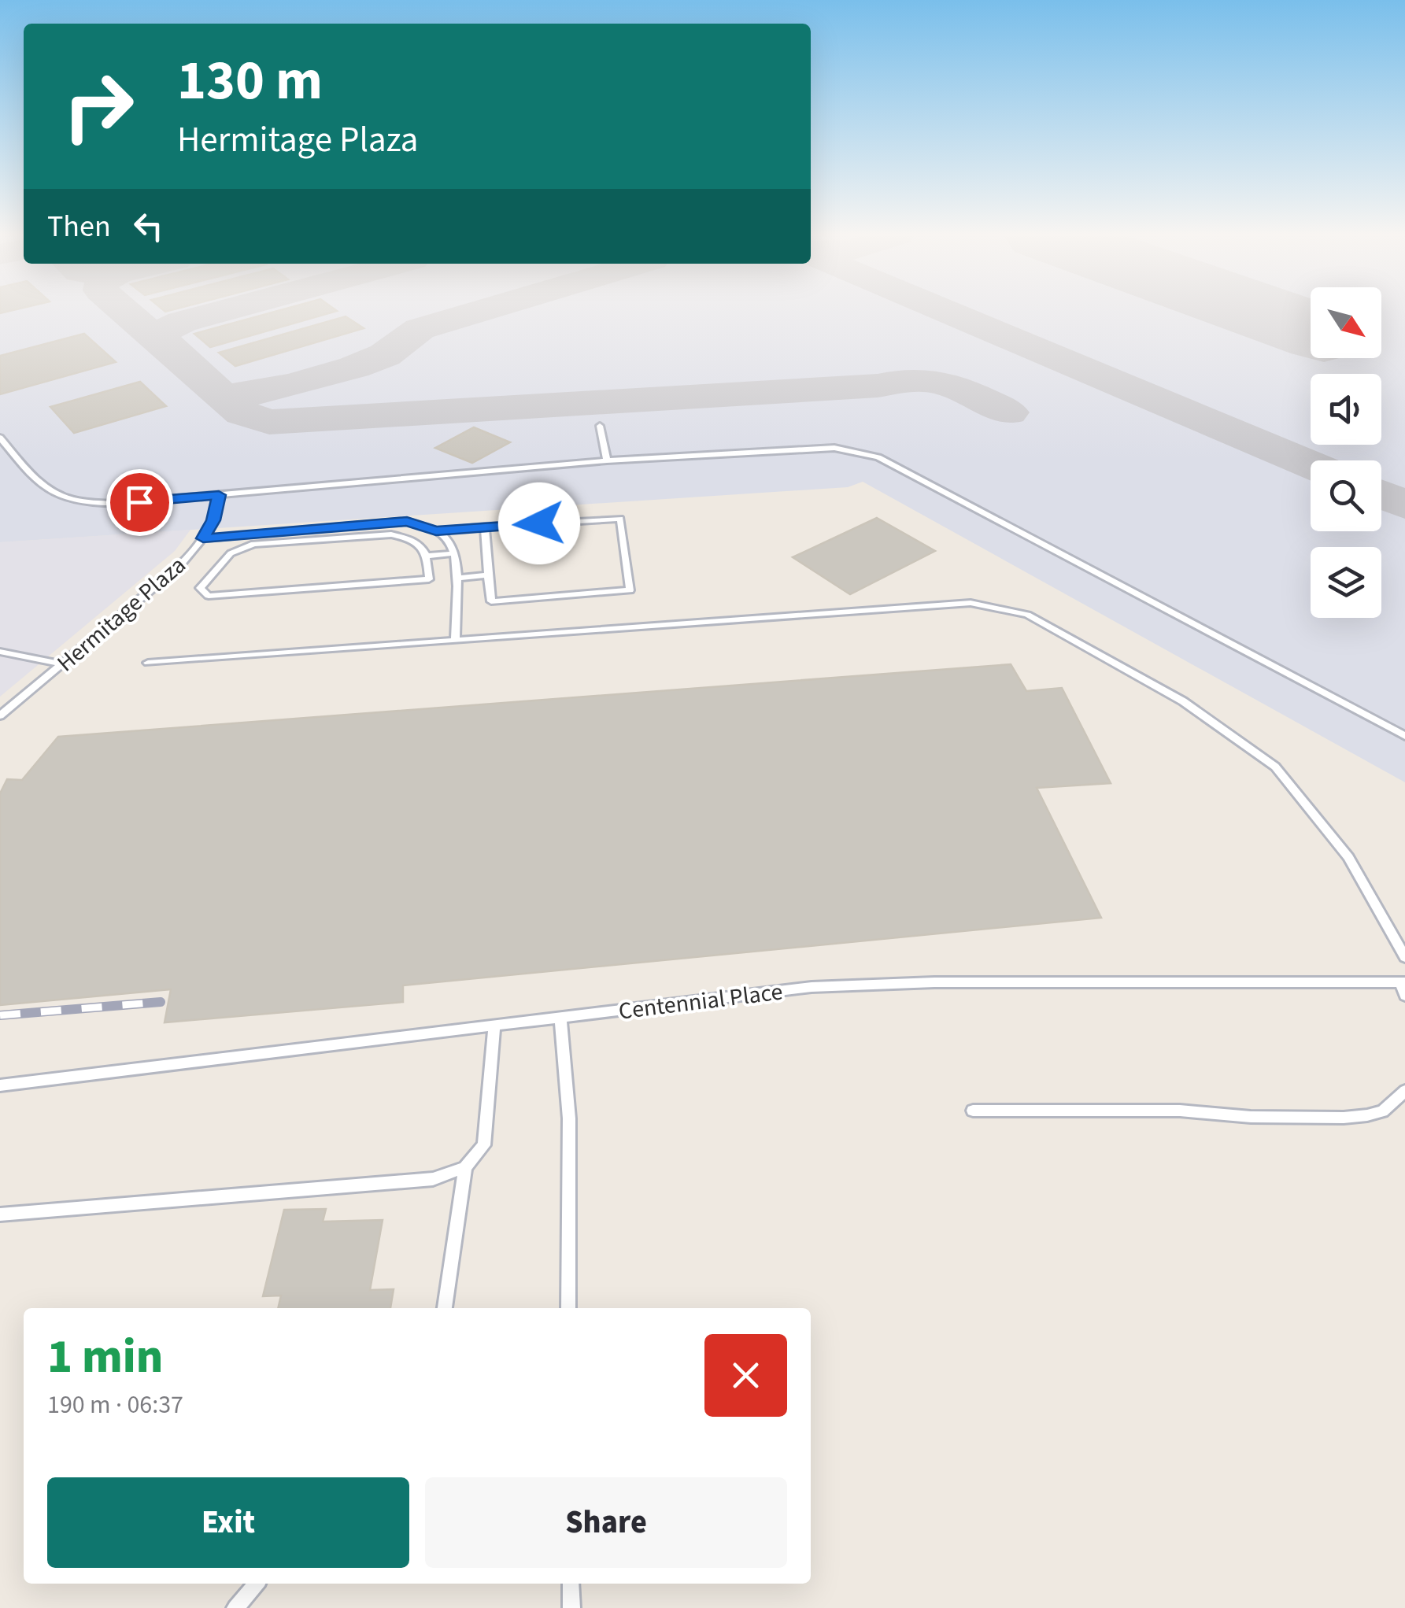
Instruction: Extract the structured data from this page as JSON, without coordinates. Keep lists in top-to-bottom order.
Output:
{
  "streets": {
    "lane": ["Hermitage Plaza", "Centennial Place"]
  },
  "north": "bottom right",
  "page": {
    "turn": ["130 m", "Hermitage Plaza"],
    "then": "Then",
    "heading": ["1 min", "190 m · 06:37"],
    "buttons": ["Exit", "Share"]
  }
}
